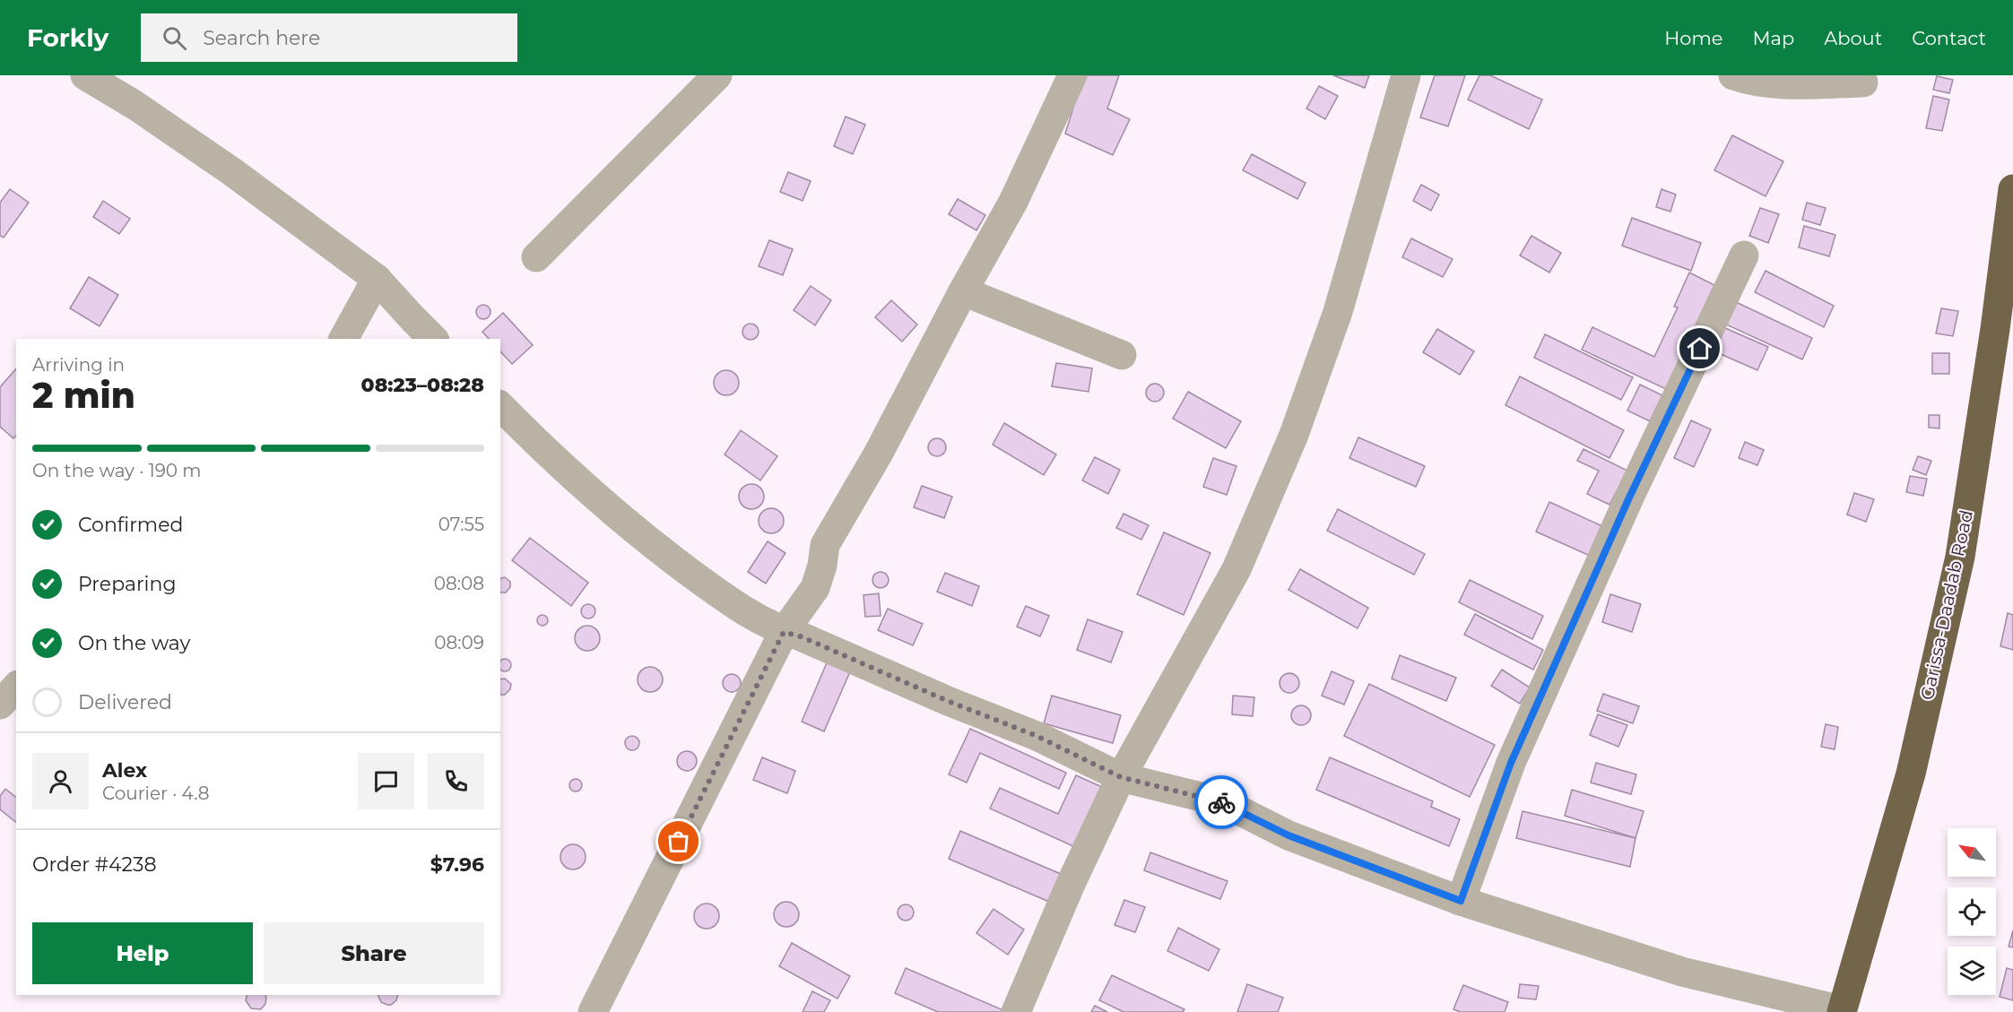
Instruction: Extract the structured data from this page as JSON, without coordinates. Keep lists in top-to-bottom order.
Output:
{
  "streets": {
    "highway": ["Garissa-Daadab Road"]
  },
  "north": "top left",
  "page": {
    "header": "Forkly",
    "search": "Search here",
    "nav": [
      "Home",
      "Map",
      "About",
      "Contact"
    ],
    "heading": ["2 min", "Arriving in", "08:23–08:28"],
    "panel": [
      "Alex",
      "Courier · 4.8",
      "Order #4238",
      "$7.96"
    ],
    "bar": "On the way · 190 m",
    "list": [
      ["Confirmed", "07:55"],
      ["Preparing", "08:08"],
      ["On the way", "08:09"],
      "Delivered"
    ],
    "buttons": ["Help", "Share"]
  }
}
